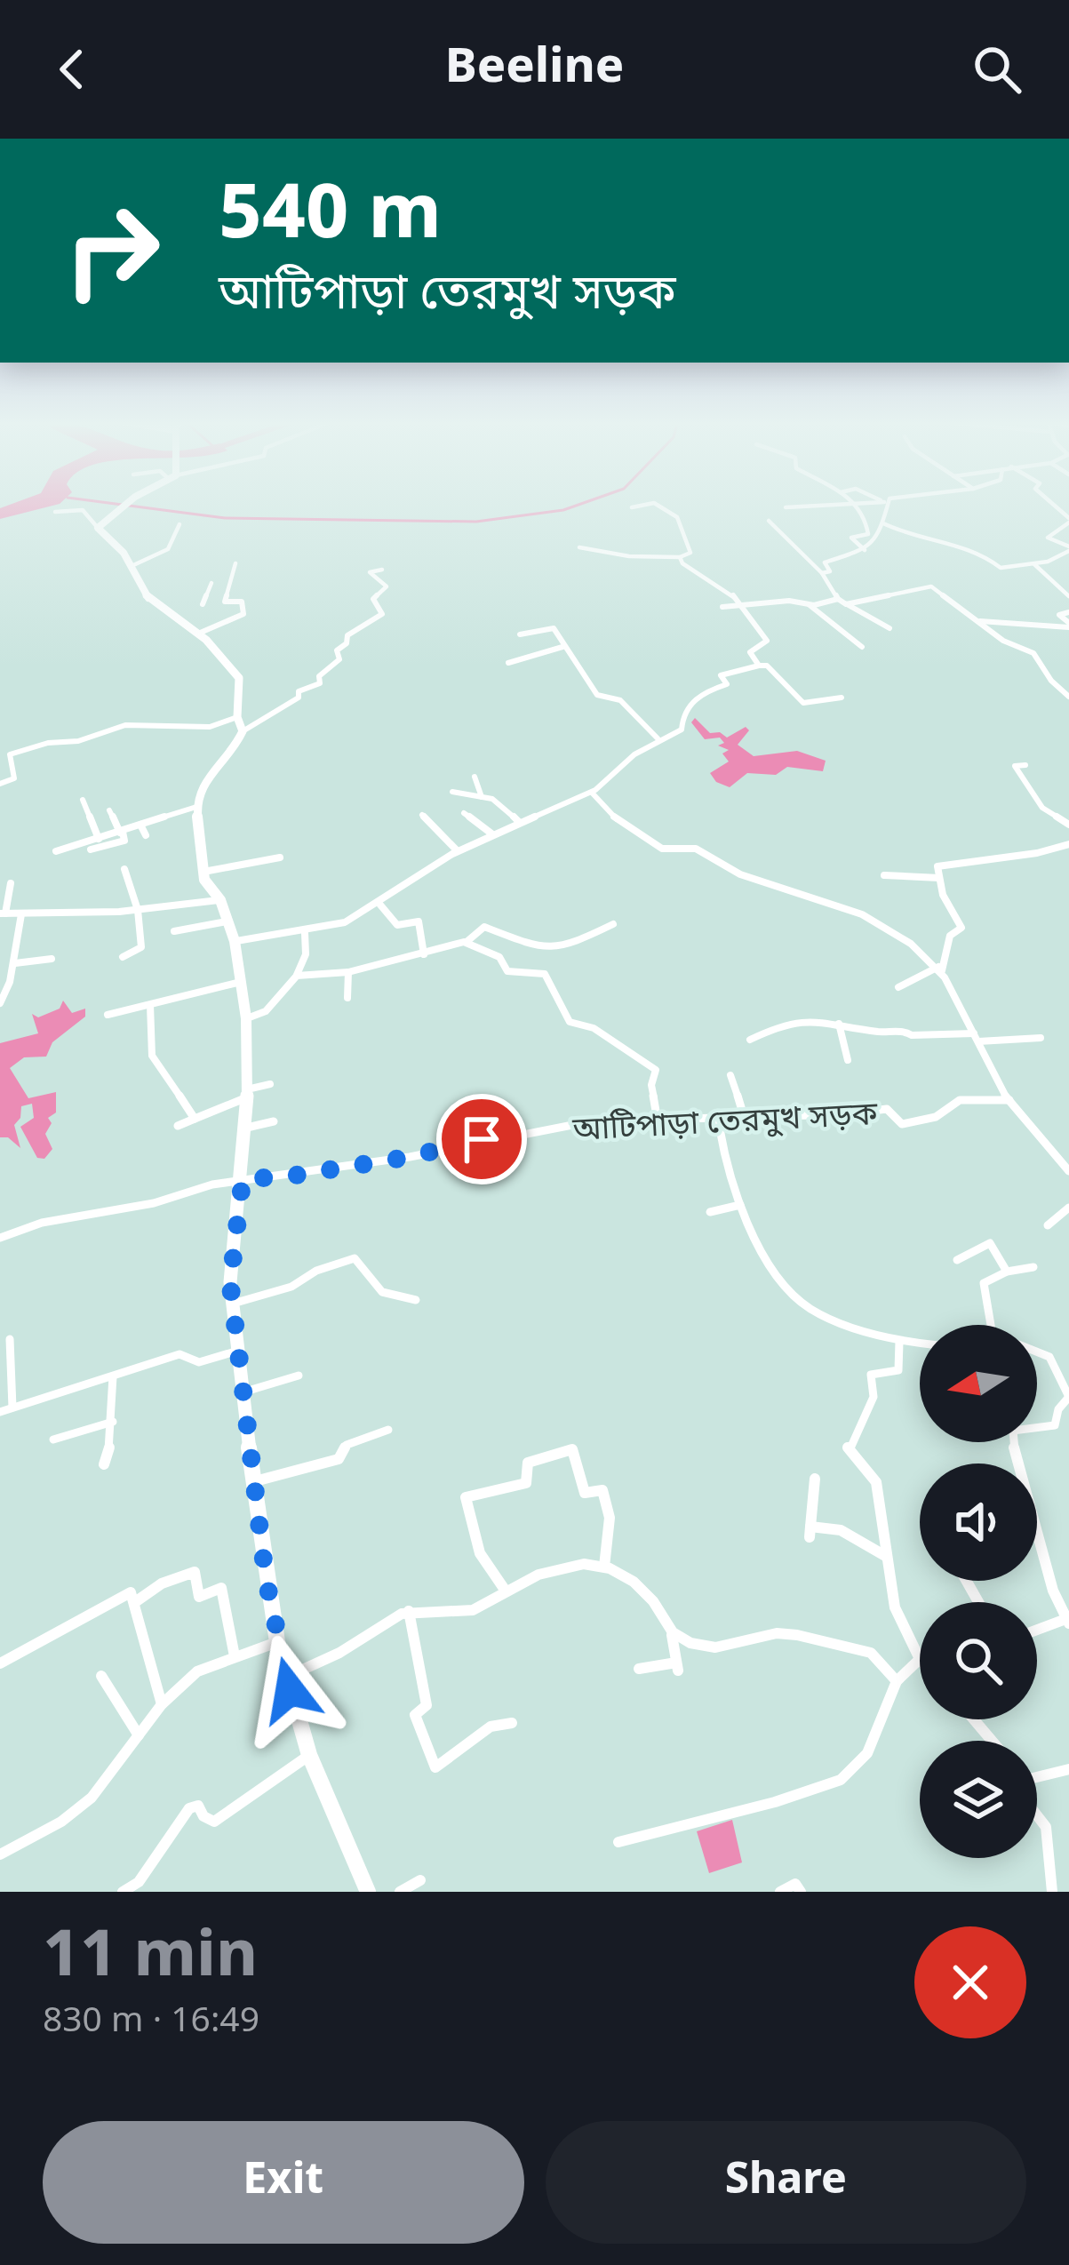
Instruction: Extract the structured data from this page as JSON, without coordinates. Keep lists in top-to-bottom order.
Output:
{
  "streets": {
    "street": ["আটিপাড়া তেরমুখ সড়ক"]
  },
  "north": "left",
  "page": {
    "header": "Beeline",
    "turn": ["540 m", "আটিপাড়া তেরমুখ সড়ক"],
    "heading": ["11 min", "830 m · 16:49"],
    "buttons": ["Exit", "Share"]
  }
}
